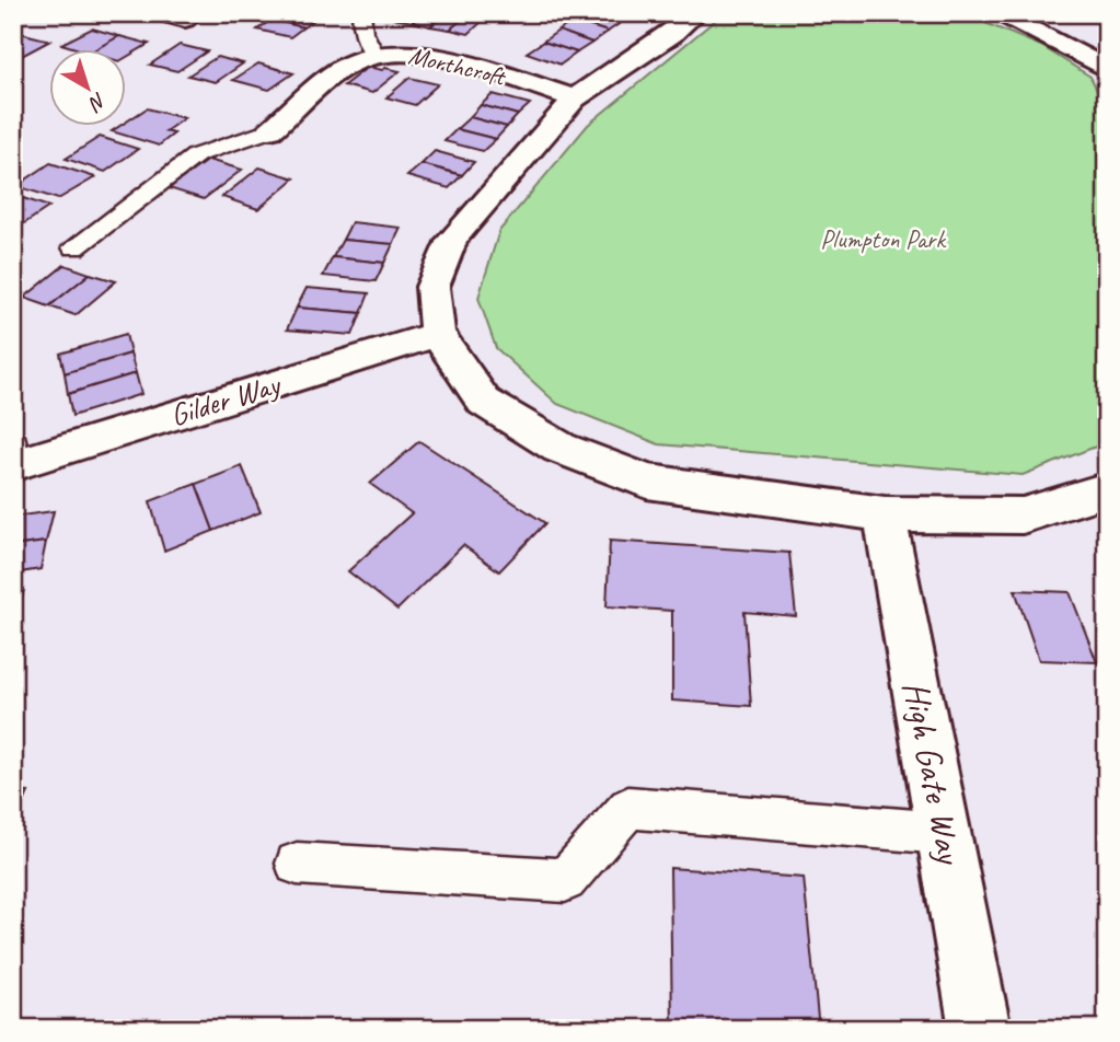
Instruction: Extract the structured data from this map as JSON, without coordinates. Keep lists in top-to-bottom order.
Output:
{
  "streets": {
    "street": ["Morthcroft", "Gilder Way", "High Gate Way"]
  },
  "parks": ["Plumpton Park"],
  "north": "bottom right"
}
